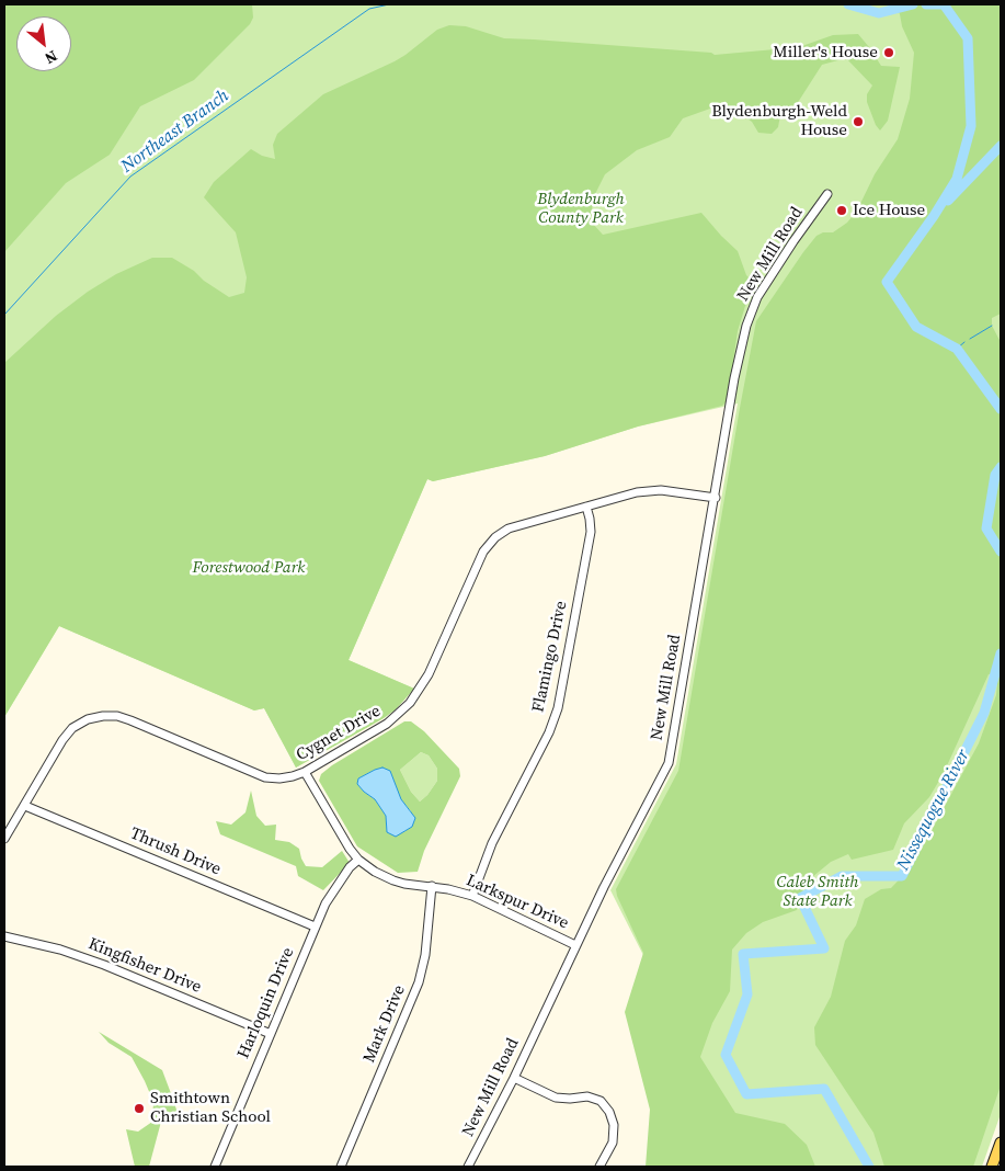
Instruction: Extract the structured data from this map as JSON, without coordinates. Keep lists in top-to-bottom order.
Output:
{
  "streets": {
    "street": [
      "New Mill Road",
      "Flamingo Drive",
      "Cygnet Drive",
      "Thrush Drive",
      "Larkspur Drive",
      "Kingfisher Drive",
      "Harloquin Drive",
      "Mark Drive"
    ]
  },
  "crossings": [
    ["New Mill Road", "Cygnet Drive"],
    ["New Mill Road", "Larkspur Drive"],
    ["Flamingo Drive", "Cygnet Drive"],
    ["Flamingo Drive", "Larkspur Drive"],
    ["Cygnet Drive", "Thrush Drive"],
    ["Cygnet Drive", "Larkspur Drive"],
    ["Thrush Drive", "Harloquin Drive"],
    ["Larkspur Drive", "Harloquin Drive"],
    ["Larkspur Drive", "Mark Drive"],
    ["Kingfisher Drive", "Harloquin Drive"]
  ],
  "water": ["Northeast Branch", "Nissequogue River"],
  "parks": ["Blydenburgh County Park", "Forestwood Park", "Caleb Smith State Park"],
  "places": [
    "Miller's House",
    "Blydenburgh-Weld House",
    "Ice House",
    "Smithtown Christian School"
  ],
  "north": "bottom right"
}
